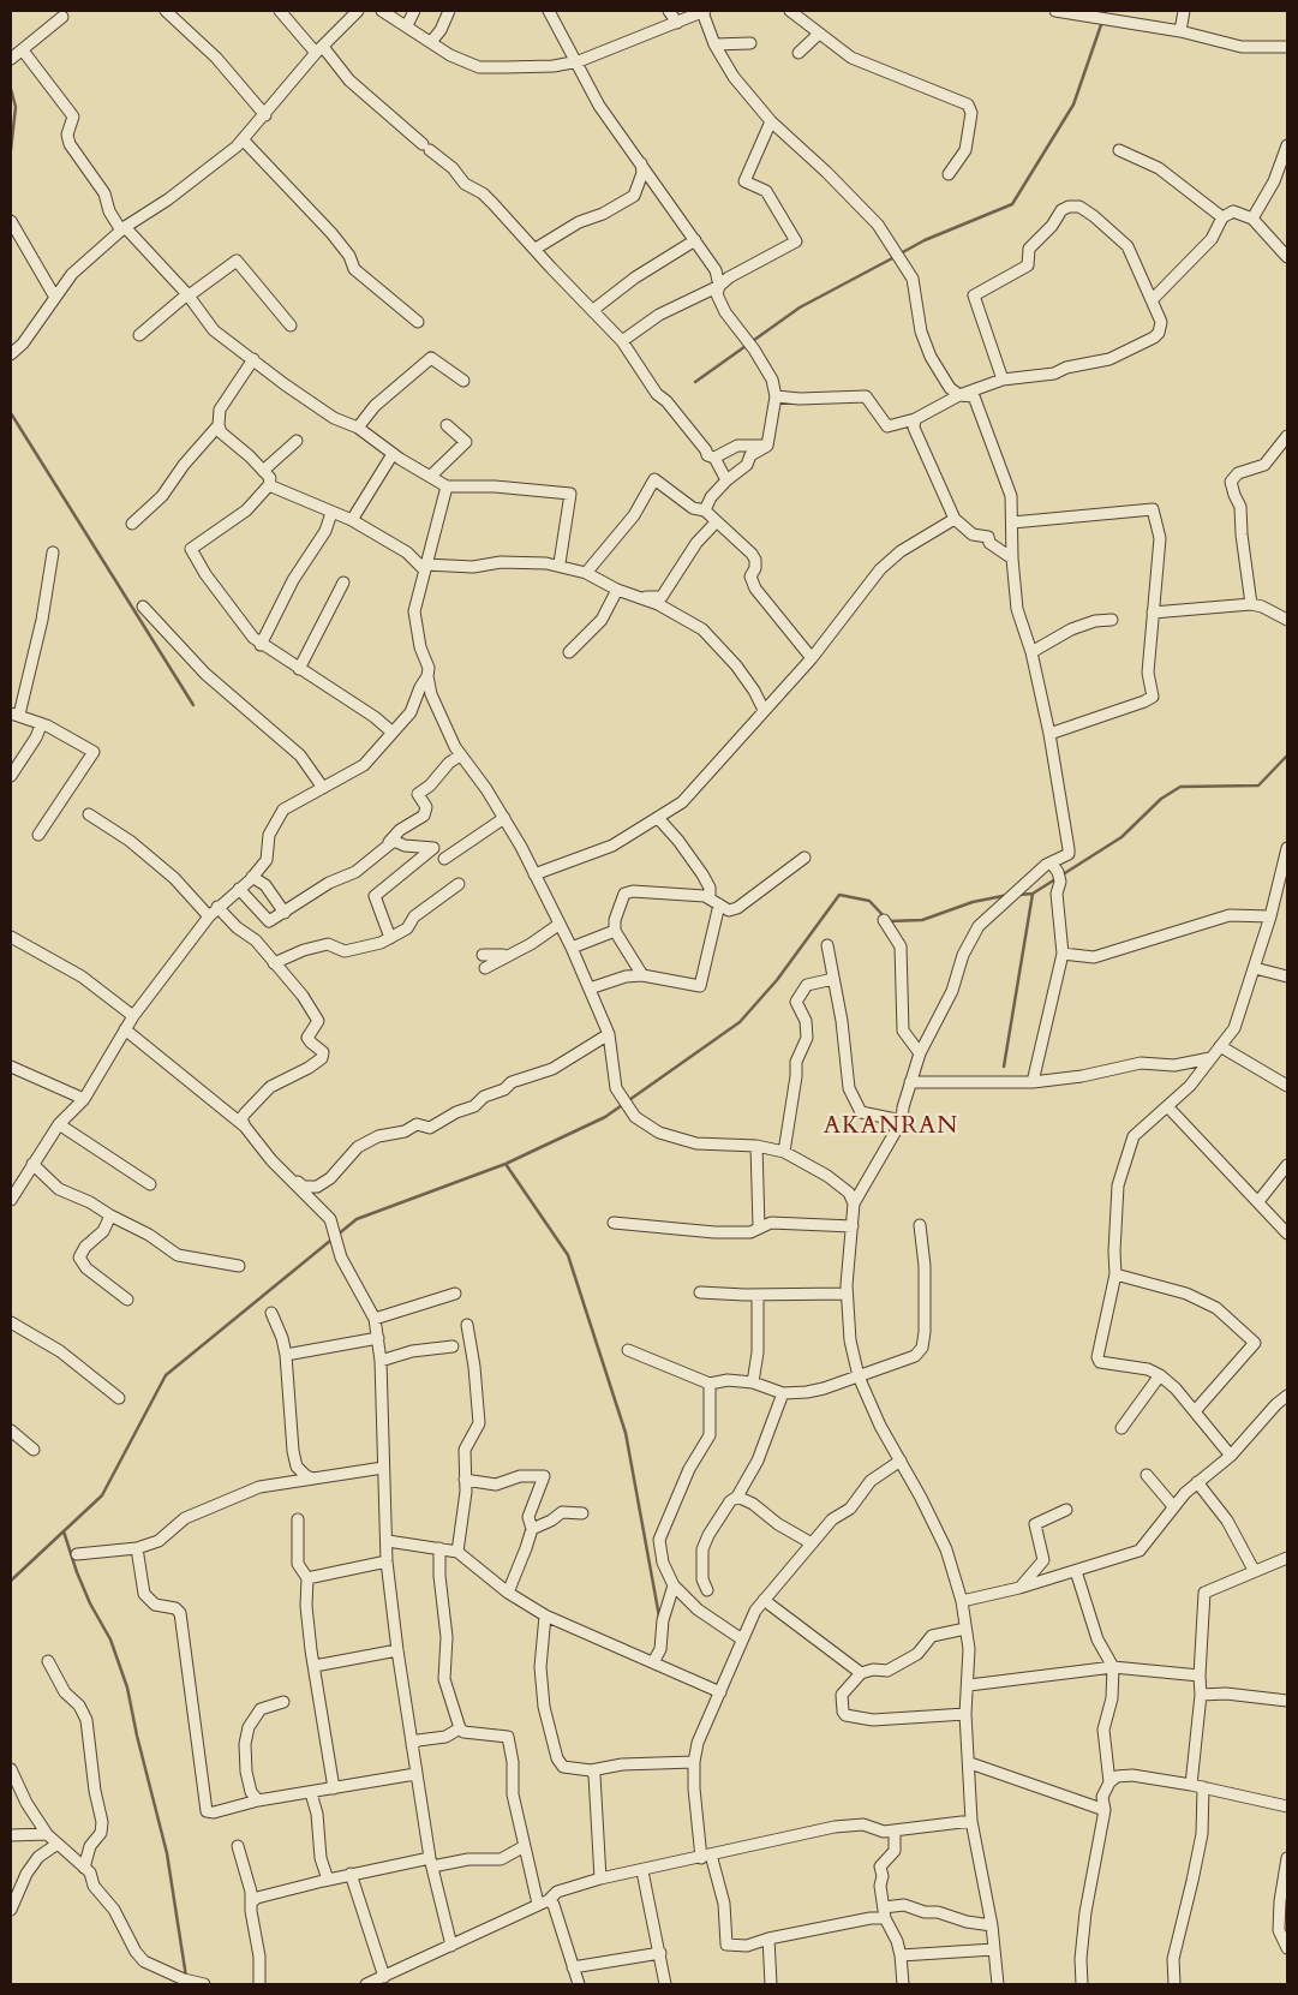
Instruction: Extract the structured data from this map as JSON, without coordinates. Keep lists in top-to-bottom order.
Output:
{
  "districts": ["AKANRAN"]
}
